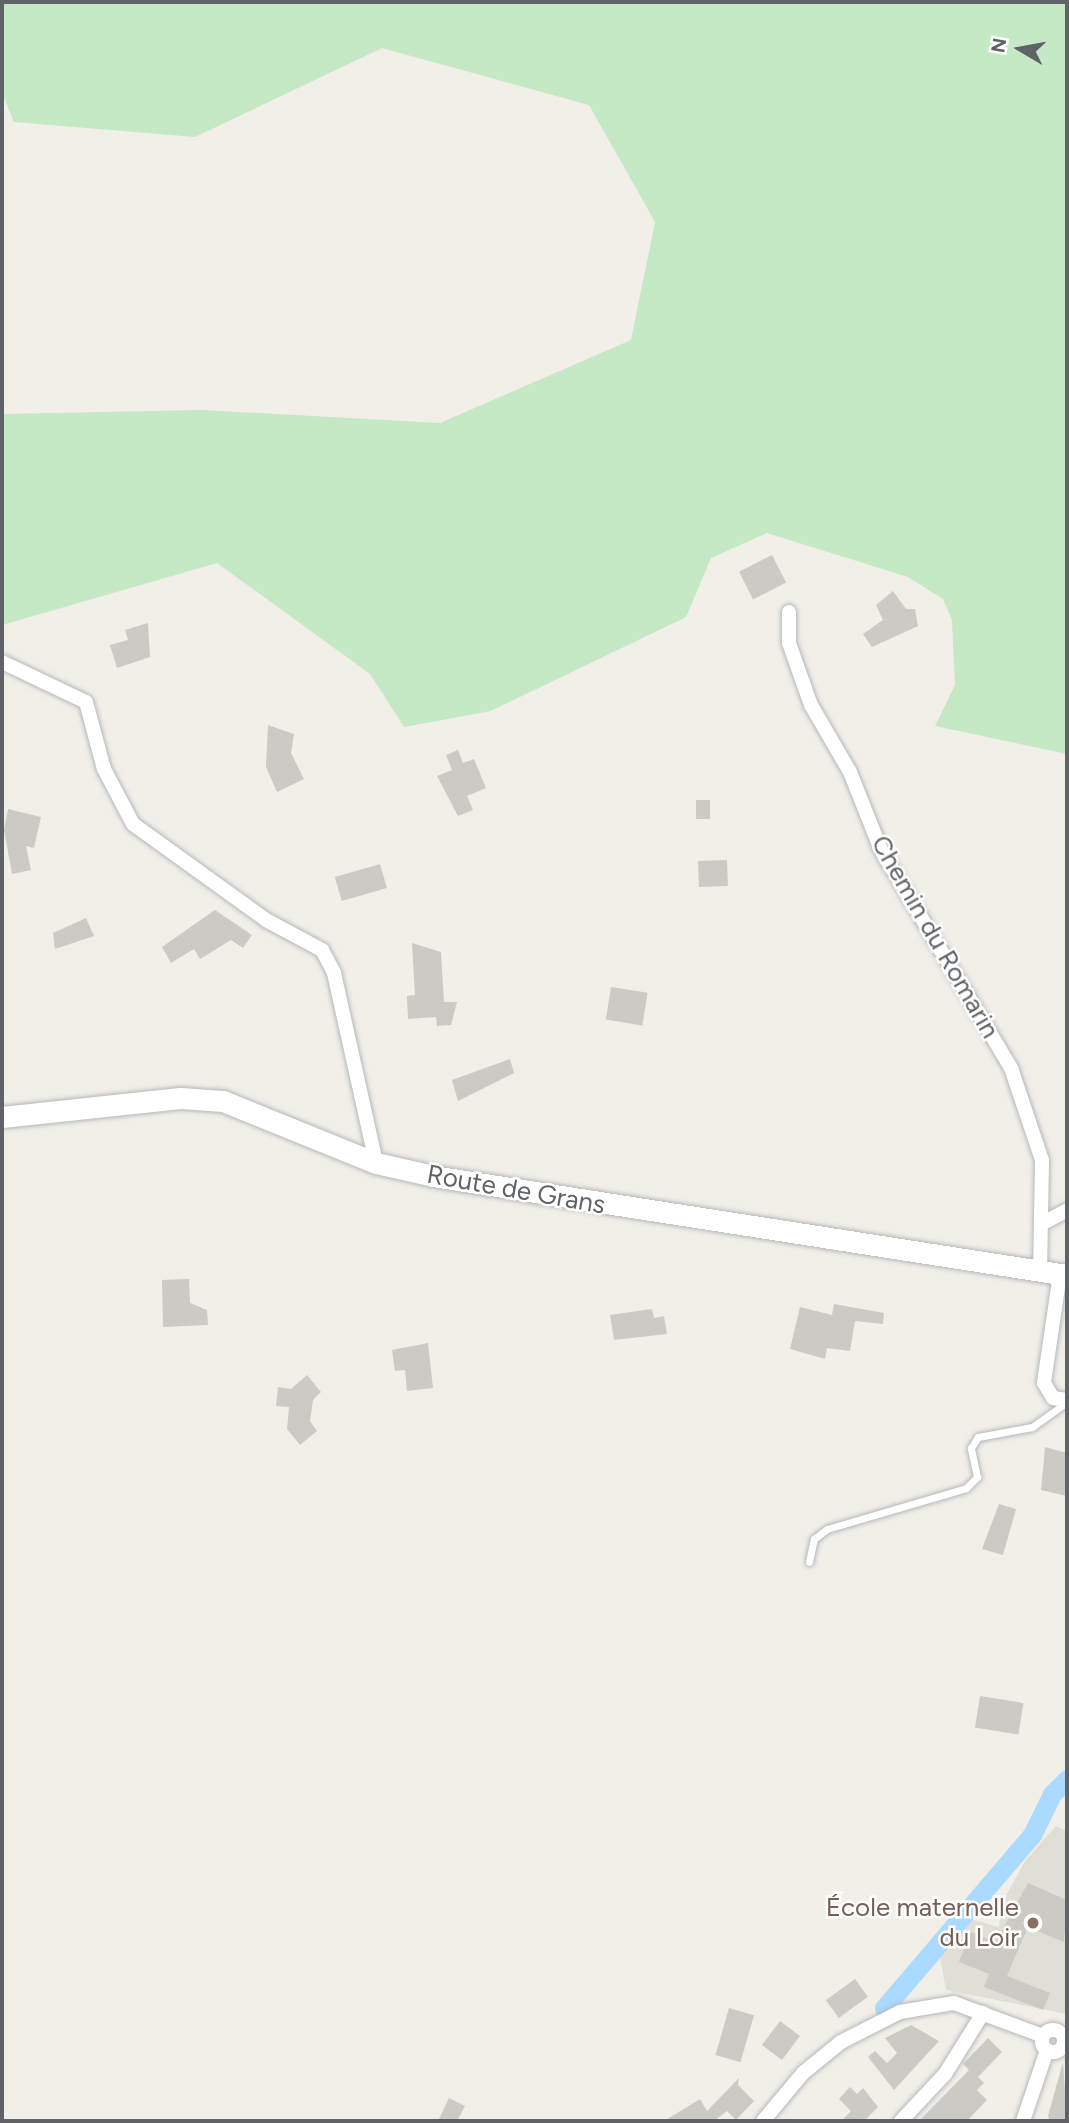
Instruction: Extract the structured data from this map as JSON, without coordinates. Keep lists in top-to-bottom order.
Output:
{
  "streets": {
    "street": ["Chemin du Romarin", "Route de Grans"]
  },
  "crossings": [
    ["Chemin du Romarin", "Route de Grans"]
  ],
  "places": ["École maternelle du Loir"],
  "north": "left"
}
